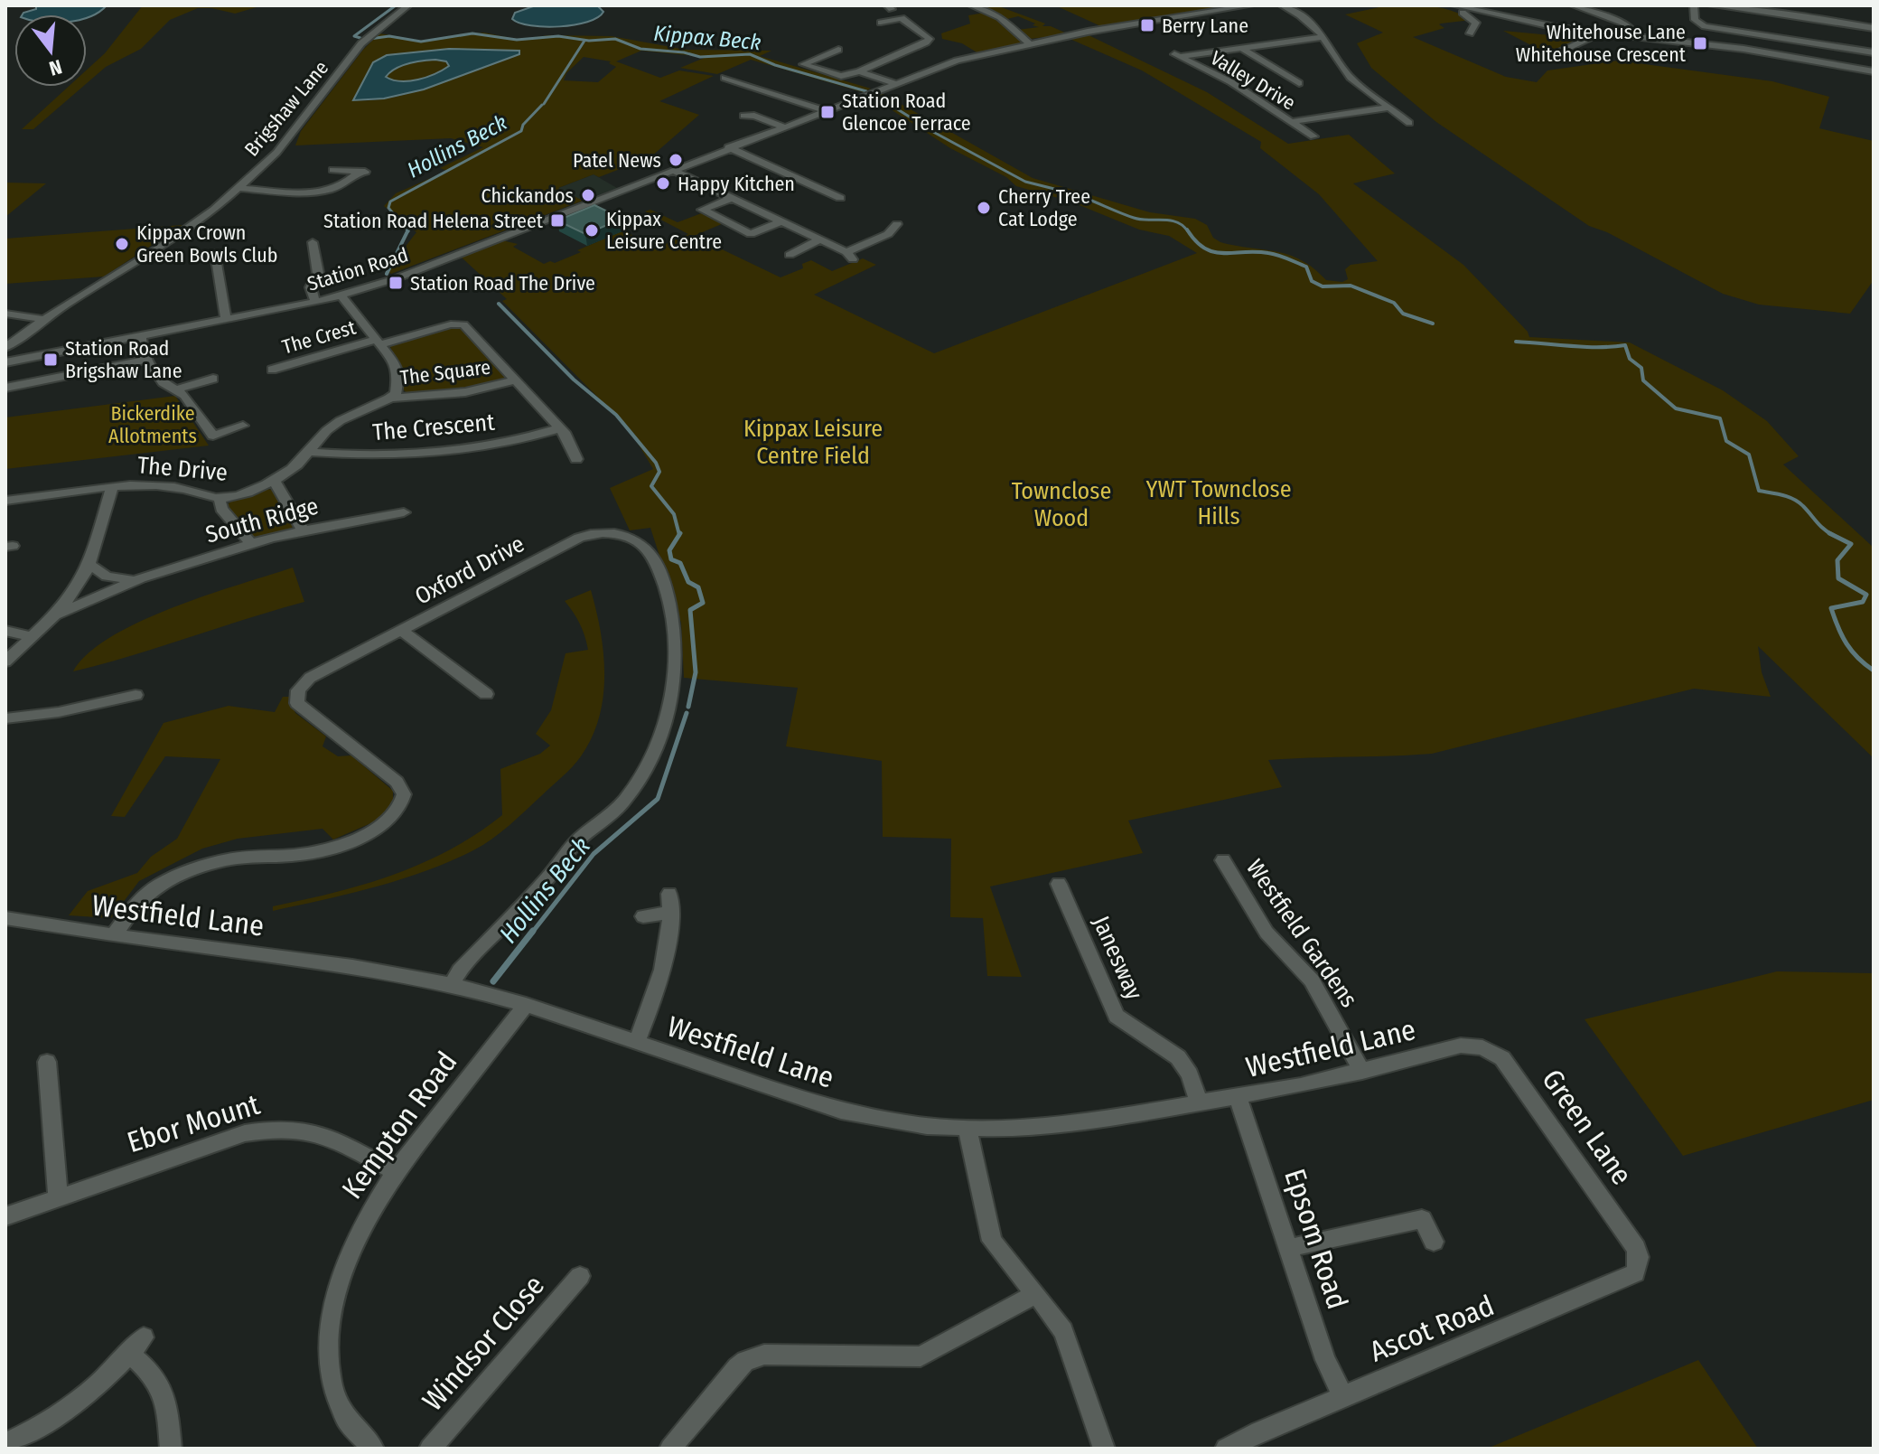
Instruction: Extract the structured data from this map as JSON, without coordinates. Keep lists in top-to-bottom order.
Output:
{
  "streets": {
    "street": [
      "Valley Drive",
      "Brigshaw Lane",
      "Station Road",
      "The Crest",
      "The Square",
      "The Crescent",
      "The Drive",
      "South Ridge",
      "Oxford Drive",
      "Westfield Lane",
      "Westfield Gardens",
      "Janesway",
      "Ebor Mount",
      "Kempton Road",
      "Green Lane",
      "Epsom Road",
      "Ascot Road",
      "Windsor Close"
    ]
  },
  "crossings": [
    ["The Crest", "The Square"],
    ["The Square", "The Drive"],
    ["The Crescent", "The Drive"],
    ["The Drive", "South Ridge"],
    ["Oxford Drive", "Westfield Lane"],
    ["Westfield Lane", "Westfield Gardens"],
    ["Westfield Lane", "Janesway"],
    ["Westfield Lane", "Kempton Road"],
    ["Westfield Lane", "Green Lane"],
    ["Westfield Lane", "Epsom Road"],
    ["Ebor Mount", "Kempton Road"],
    ["Green Lane", "Ascot Road"],
    ["Epsom Road", "Ascot Road"]
  ],
  "water": ["Kippax Beck", "Hollins Beck"],
  "parks": [
    "Bickerdike Allotments",
    "Kippax Leisure Centre Field",
    "YWT Townclose Hills",
    "Townclose Wood"
  ],
  "places": {
    "transit": [
      "Berry Lane",
      "Whitehouse Lane Whitehouse Crescent",
      "Station Road Glencoe Terrace",
      "Station Road Helena Street",
      "Station Road The Drive",
      "Station Road Brigshaw Lane"
    ],
    "other": [
      "Patel News",
      "Happy Kitchen",
      "Chickandos",
      "Cherry Tree Cat Lodge",
      "Kippax Leisure Centre",
      "Kippax Crown Green Bowls Club"
    ]
  },
  "north": "bottom"
}
